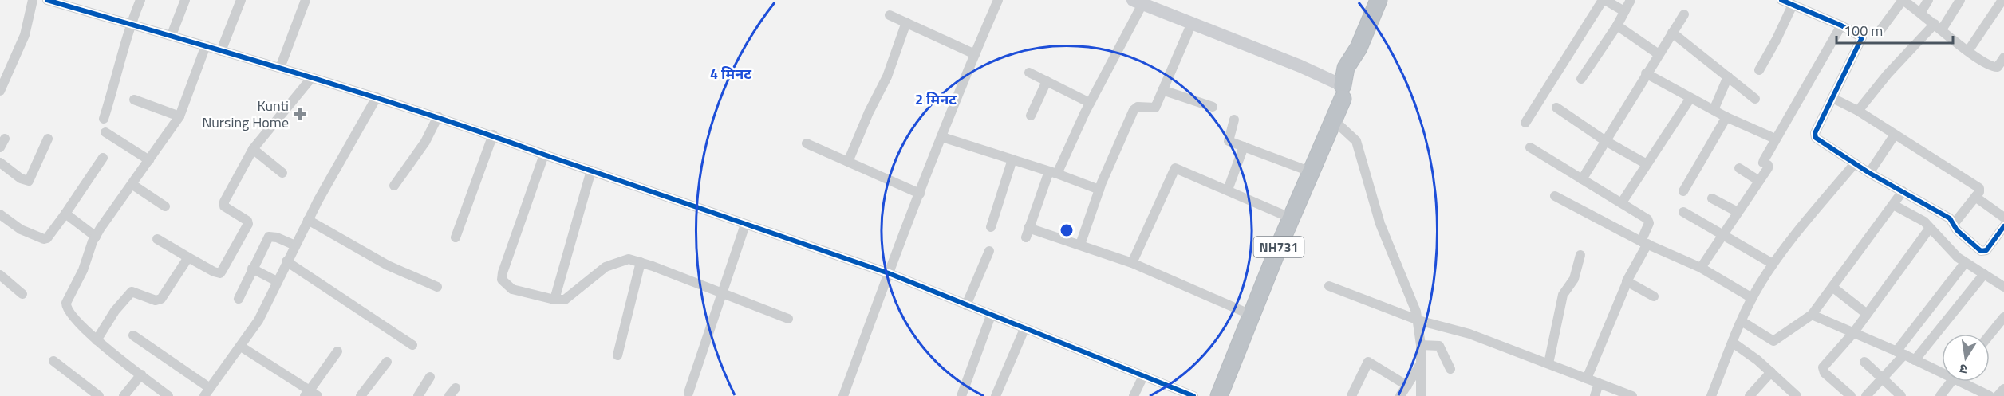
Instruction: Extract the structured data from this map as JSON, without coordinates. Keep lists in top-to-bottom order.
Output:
{
  "streets": {
    "highway": ["NH731"]
  },
  "places": {
    "health": ["Kunti Nursing Home"]
  },
  "scale_bar": "100 m",
  "north": "bottom",
  "rings": ["4 मिनट", "2 मिनट"]
}
